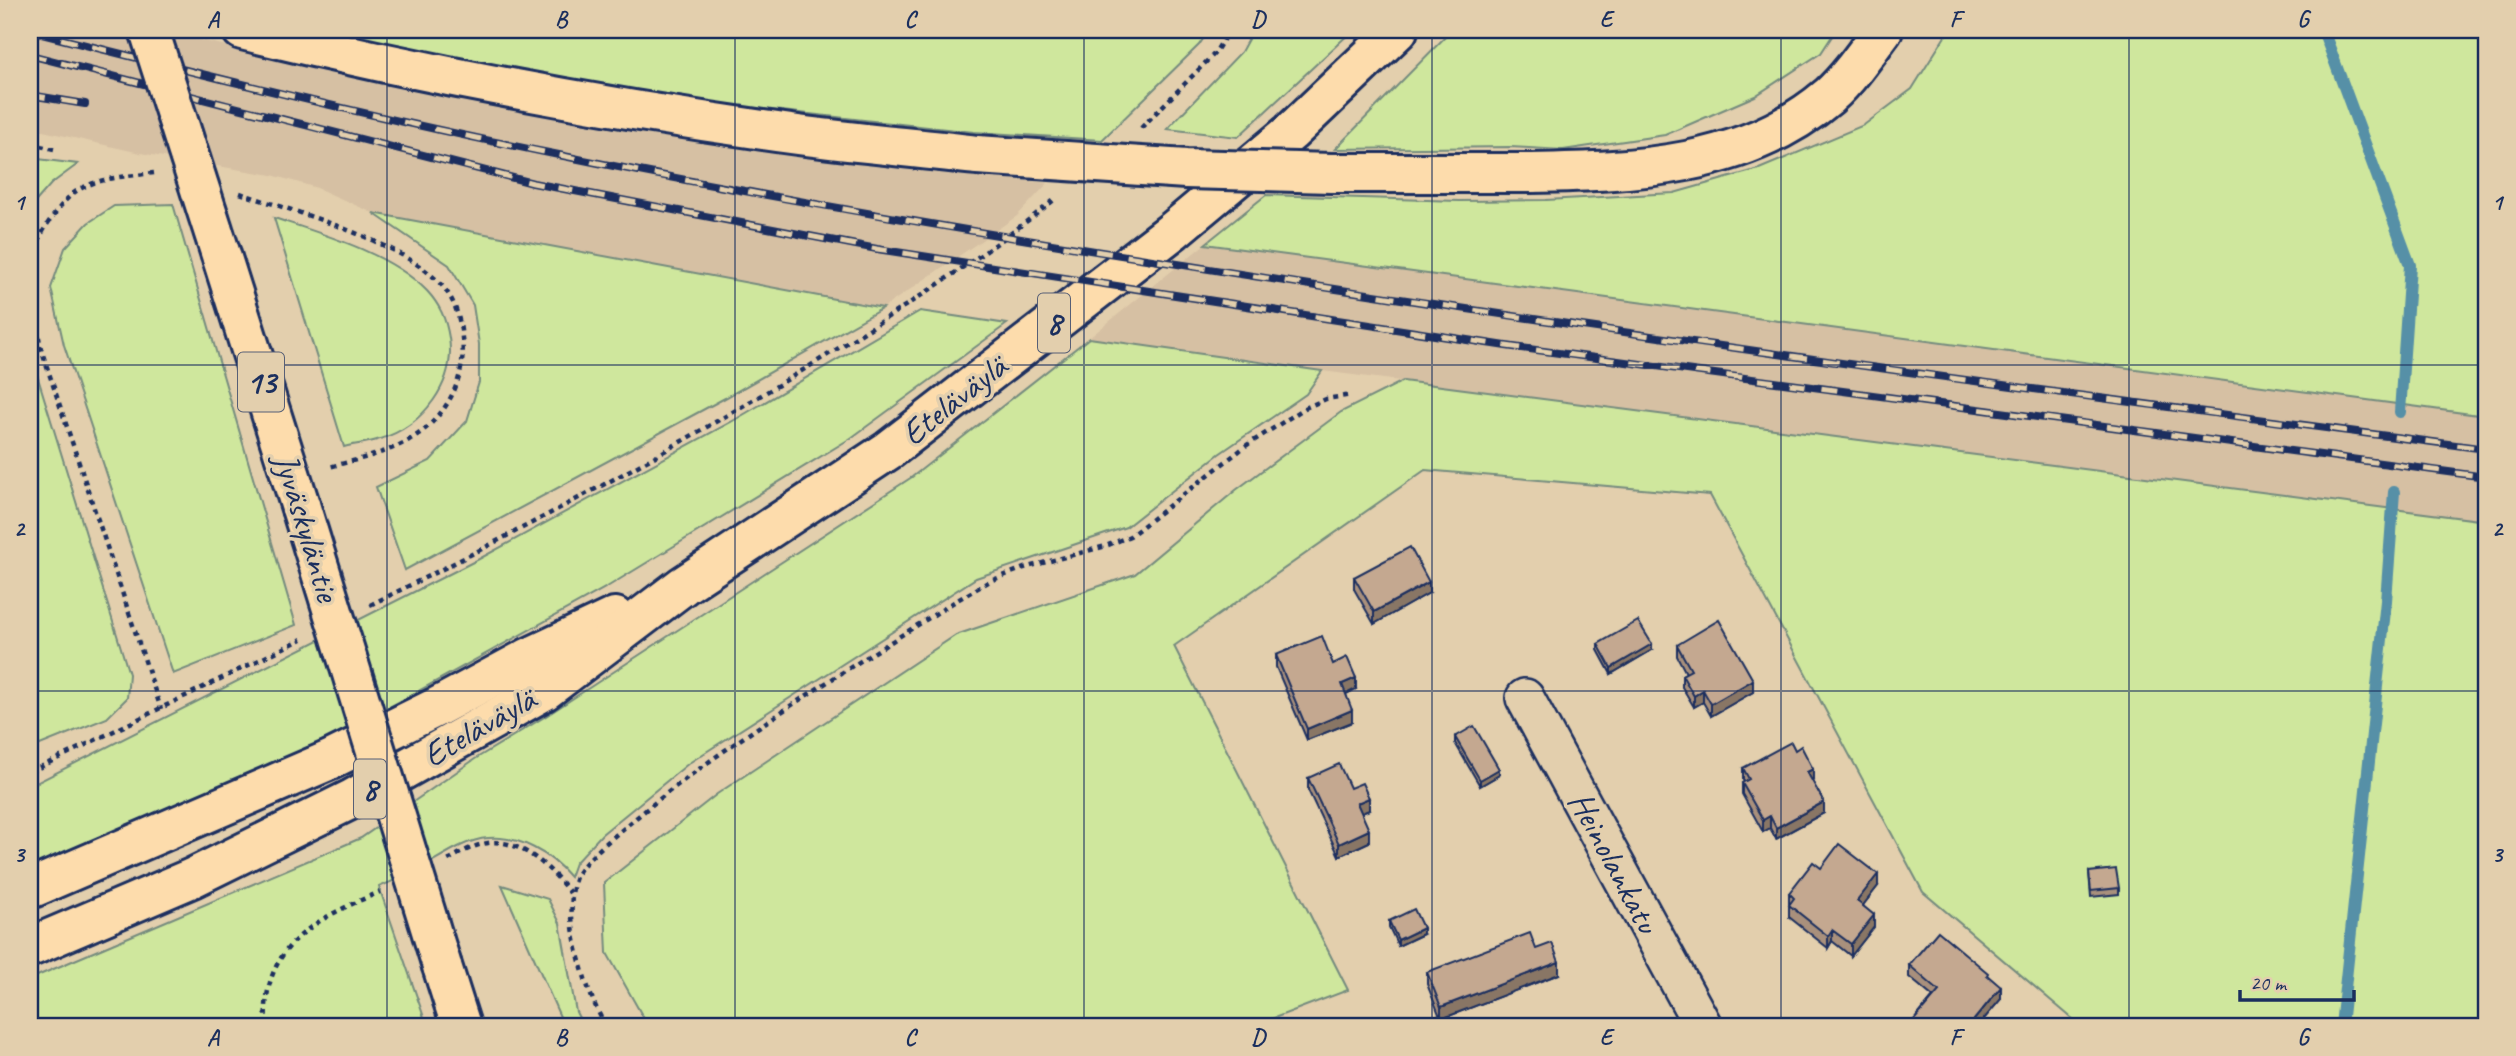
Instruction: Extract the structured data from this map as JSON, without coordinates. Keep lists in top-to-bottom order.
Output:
{
  "streets": {
    "highway": [
      "8",
      "13",
      "Eteläväylä",
      "Jyväskyläntie"
    ],
    "street": ["Heinolankatu"]
  },
  "scale_bar": "20 m",
  "grid": {
    "columns": [
      "A",
      "B",
      "C",
      "D",
      "E",
      "F",
      "G"
    ],
    "rows": ["1", "2", "3"]
  }
}
